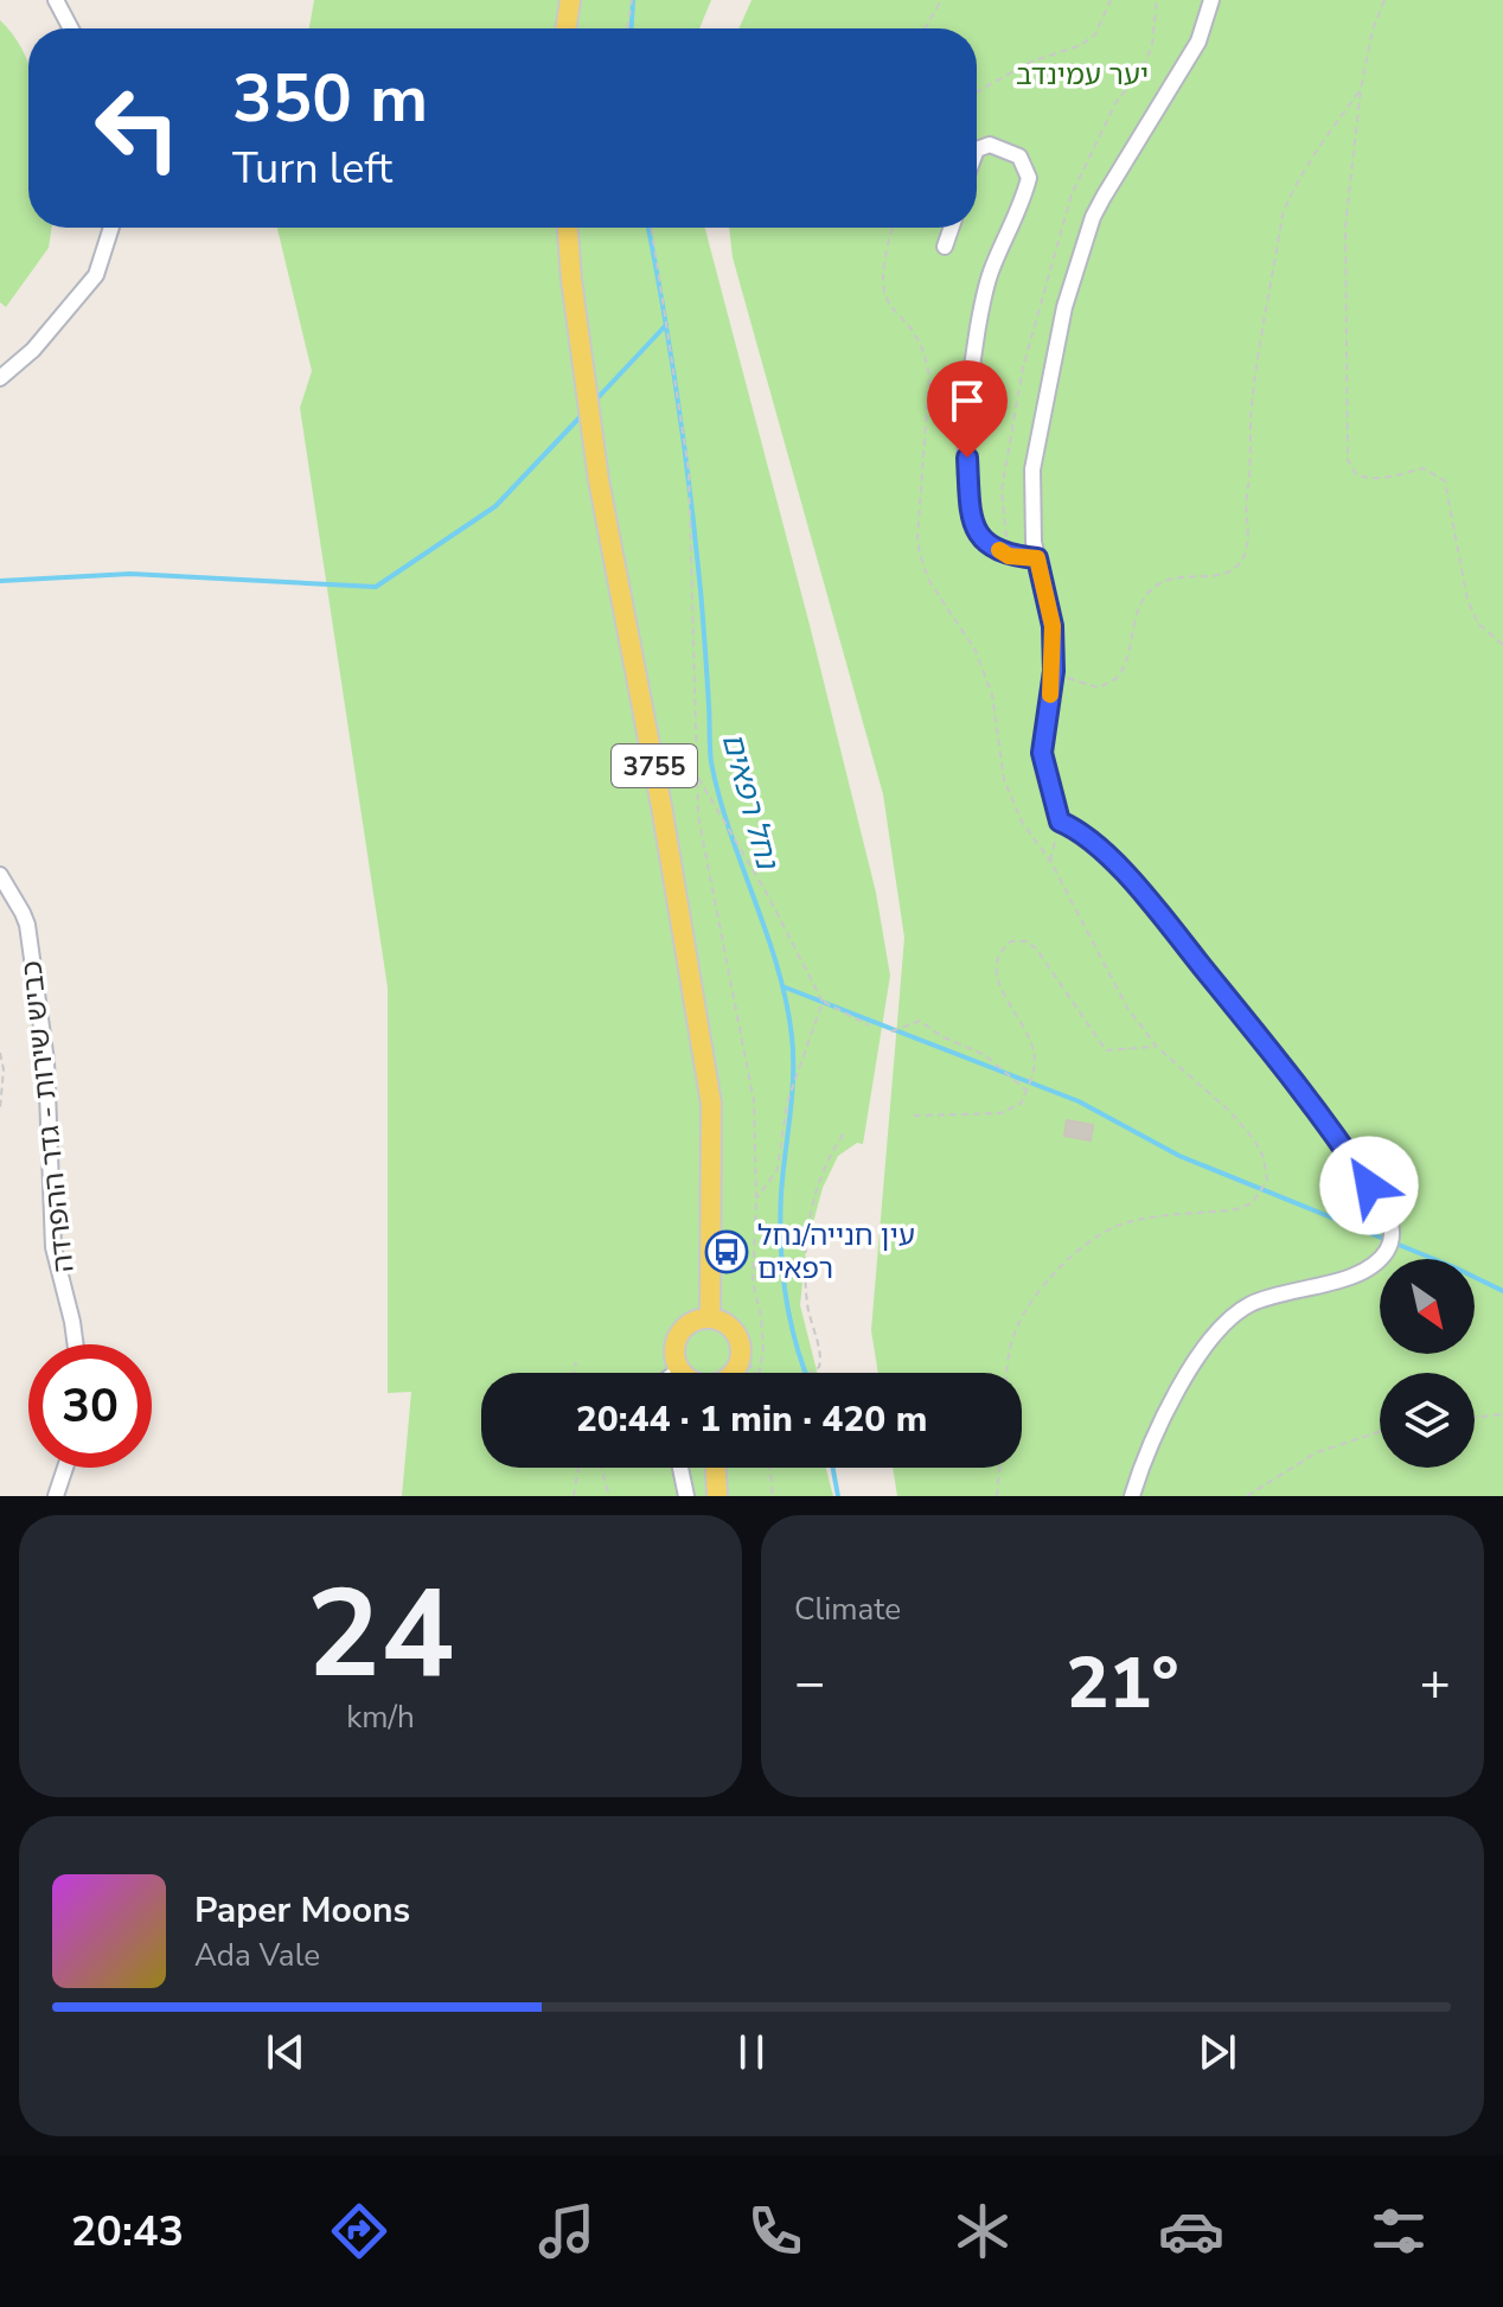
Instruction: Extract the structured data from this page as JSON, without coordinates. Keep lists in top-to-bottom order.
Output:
{
  "streets": {
    "main road": ["3755"],
    "street": ["כביש שירות - גדר ההפרדה"]
  },
  "water": ["נחל רפאים"],
  "parks": ["יער עמינדב"],
  "places": {
    "bus stop": ["עין חנייה/נחל רפאים"]
  },
  "north": "bottom right",
  "page": {
    "turn": ["350 m", "Turn left"],
    "limit": "30",
    "trip": "20:44 · 1 min · 420 m",
    "tile": [
      ["24", "km/h"],
      "Climate"
    ],
    "heat": ["−", "21°", "+"],
    "song": ["Paper Moons", "Ada Vale"],
    "tabs": "20:43"
  }
}
